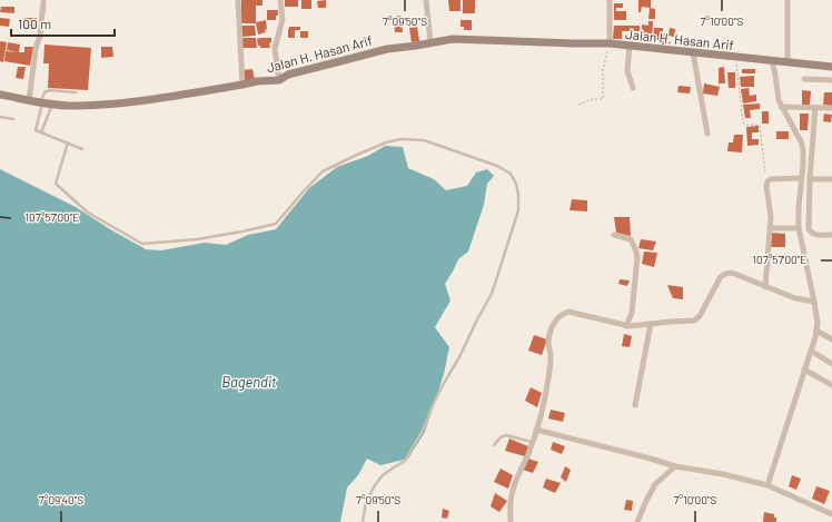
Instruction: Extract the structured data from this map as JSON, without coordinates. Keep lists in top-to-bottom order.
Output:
{
  "streets": {
    "main road": ["Jalan H. Hasan Arif"]
  },
  "water": ["Bagendit"],
  "scale_bar": "100 m",
  "coordinates": [
    "7°09'50\"S",
    "7°10'00\"S",
    "107°57'00\"E",
    "7°09'40\"S"
  ]
}
